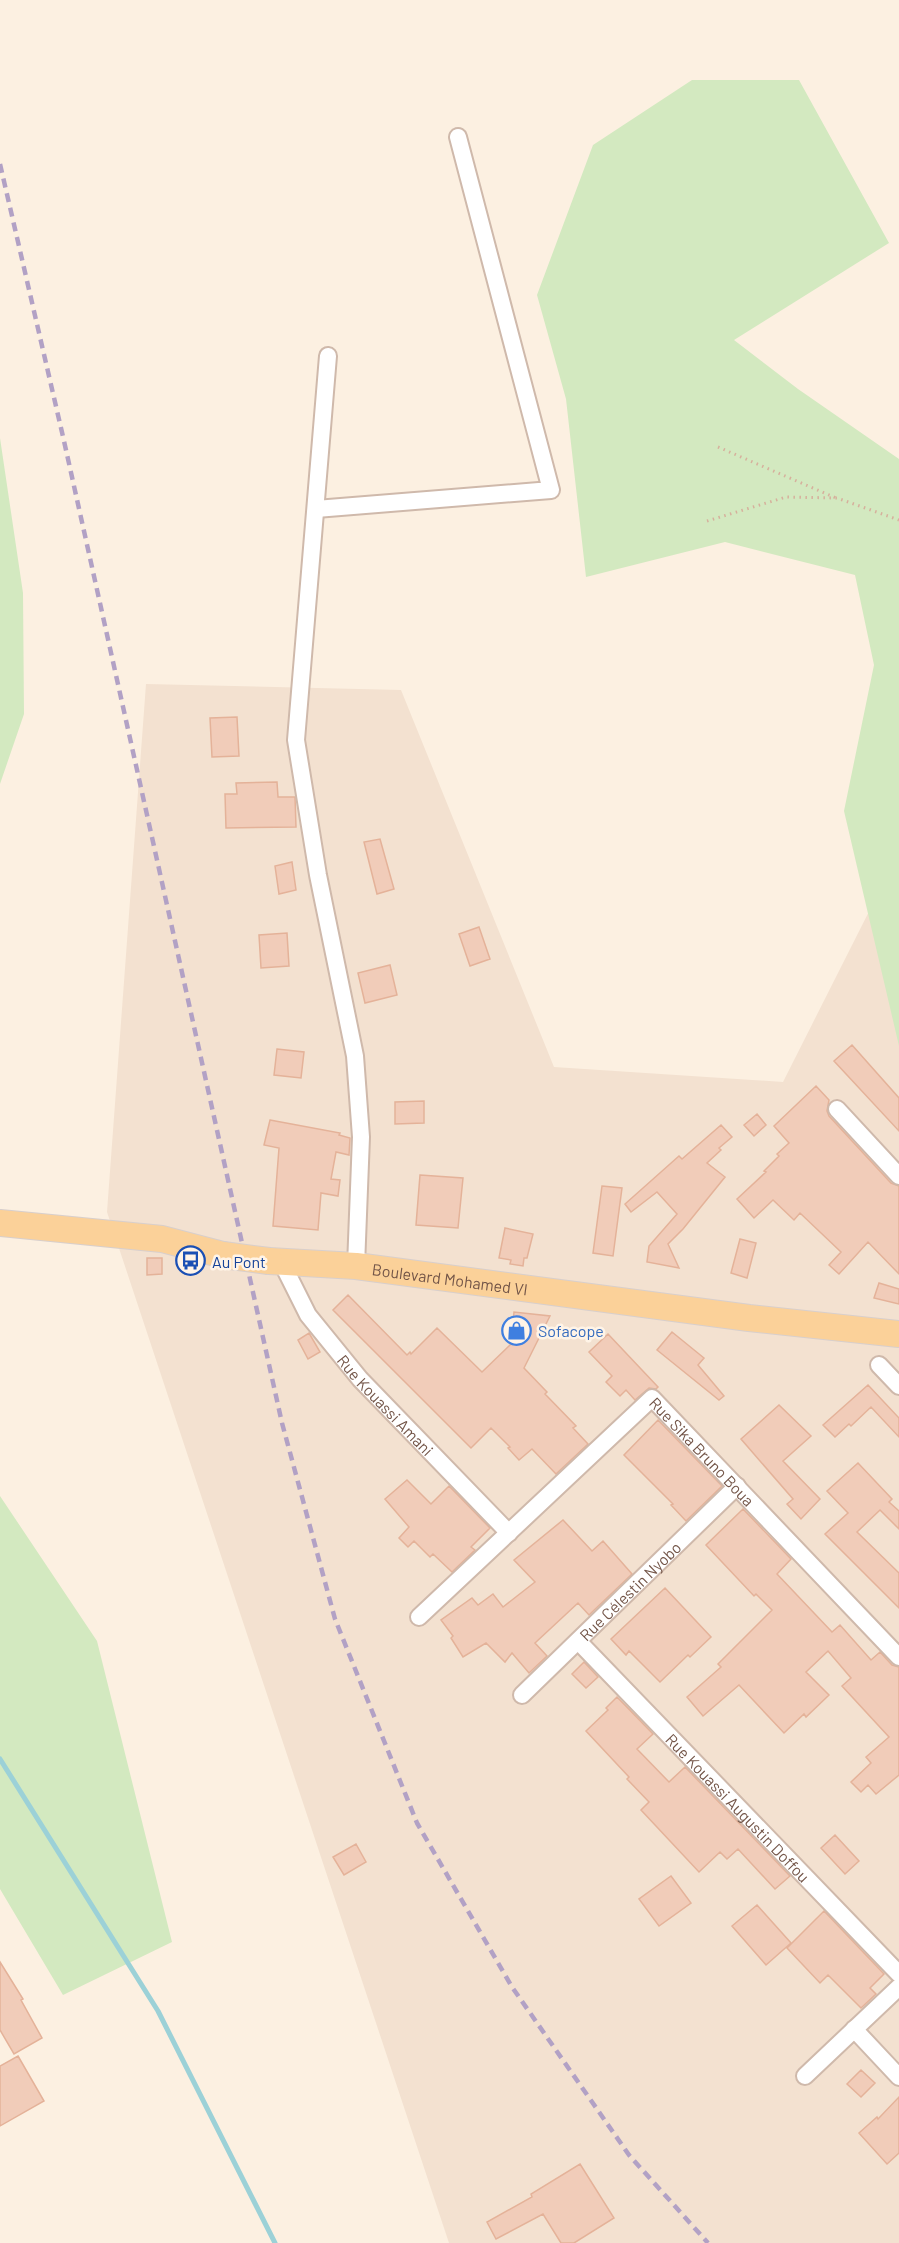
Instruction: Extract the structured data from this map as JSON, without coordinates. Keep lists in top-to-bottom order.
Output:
{
  "streets": {
    "main road": ["Boulevard Mohamed VI"],
    "street": [
      "Rue Kouassi Amani",
      "Rue Sika Bruno Boua",
      "Rue Célestin Nyobo",
      "Rue Kouassi Augustin Doffou"
    ]
  },
  "crossings": [
    ["Boulevard Mohamed VI", "Rue Kouassi Amani"],
    ["Rue Kouassi Amani", "Rue Sika Bruno Boua"],
    ["Rue Sika Bruno Boua", "Rue Célestin Nyobo"],
    ["Rue Célestin Nyobo", "Rue Kouassi Augustin Doffou"]
  ],
  "places": {
    "bus stop": ["Au Pont"],
    "shop": ["Sofacope"]
  }
}
